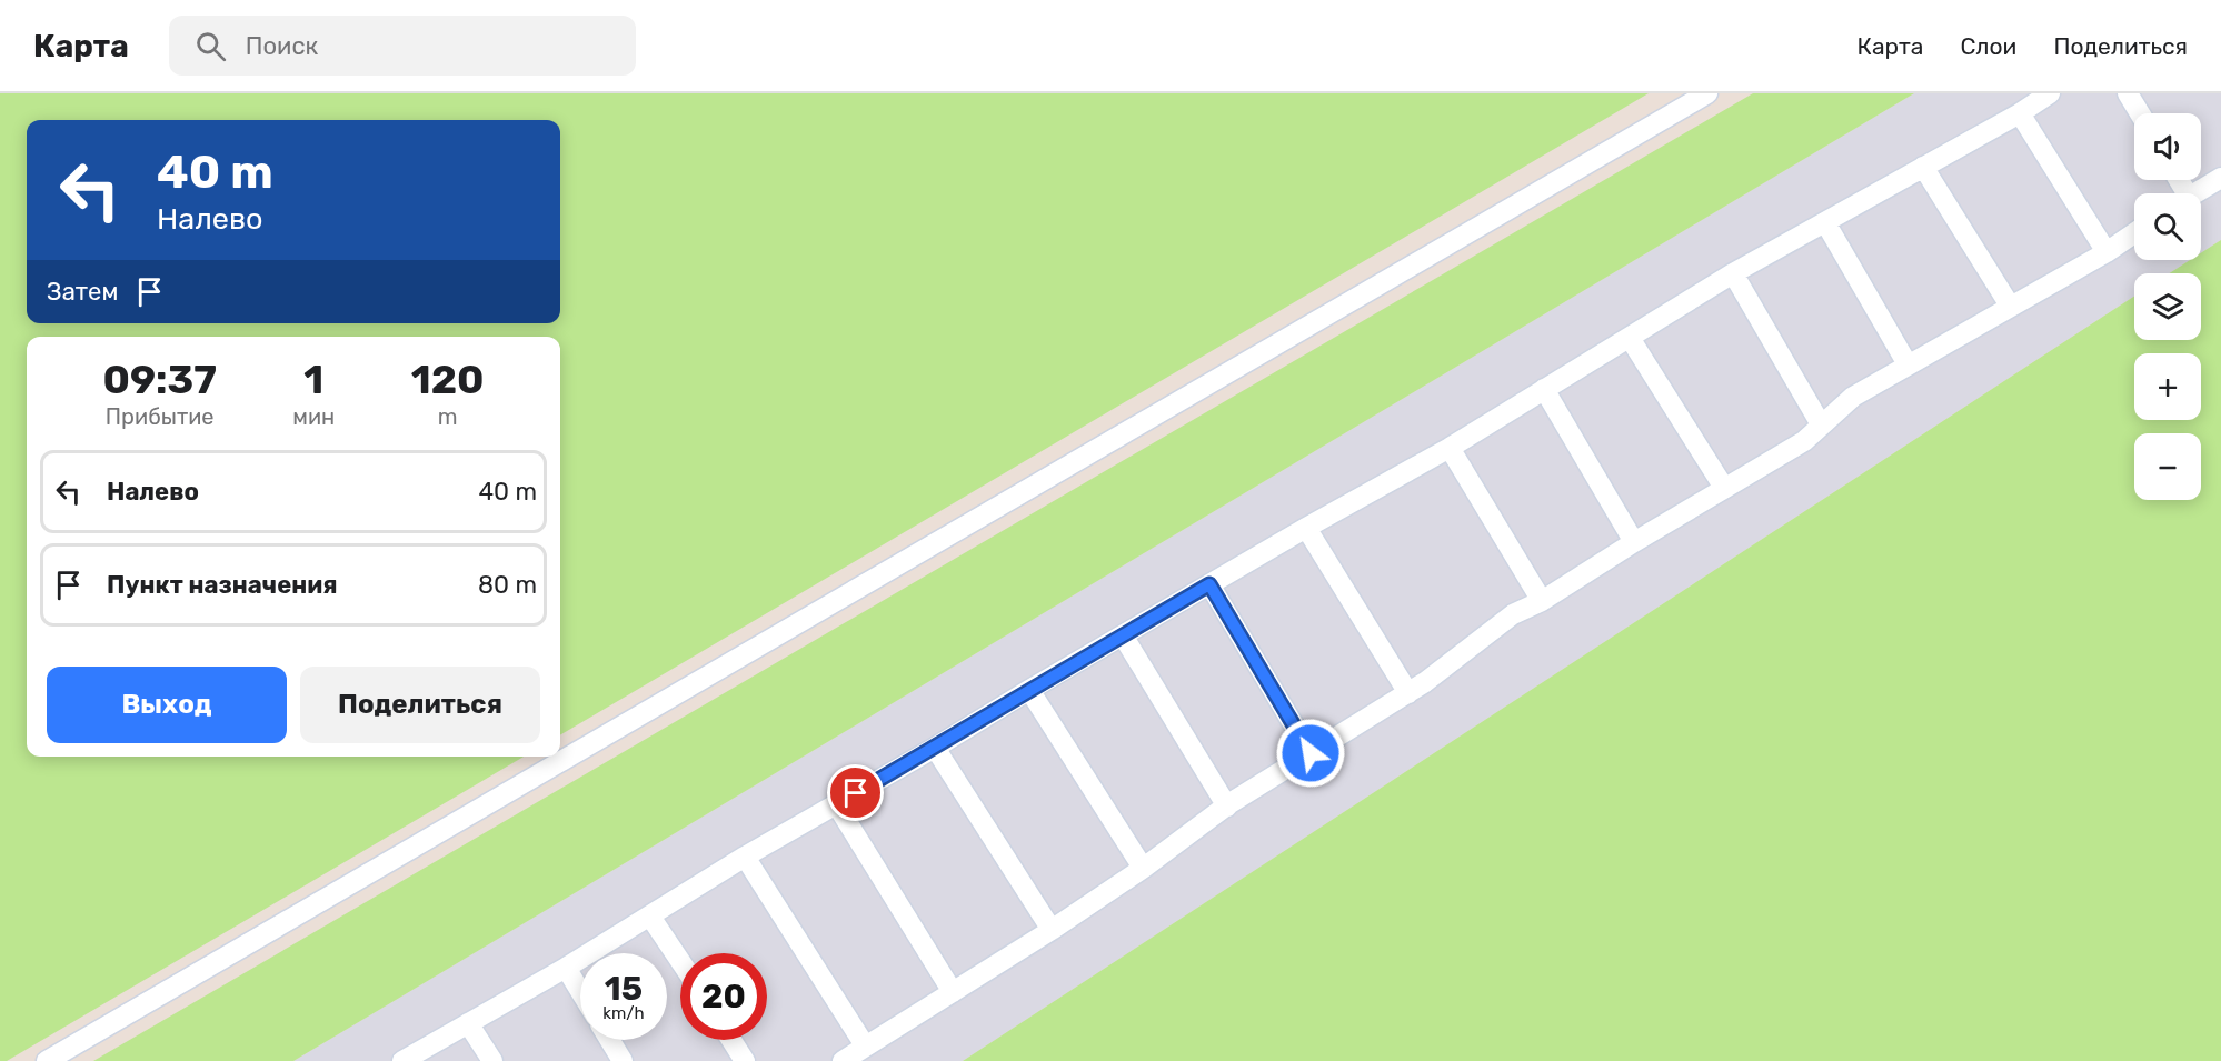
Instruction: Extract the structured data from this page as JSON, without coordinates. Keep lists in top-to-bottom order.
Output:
{
  "page": {
    "header": "Карта",
    "search": "Поиск",
    "nav": ["Карта", "Слои", "Поделиться"],
    "map_buttons": ["+", "−"],
    "turn": ["40 m", "Налево"],
    "then": "Затем",
    "eta": [
      "09:37",
      "Прибытие",
      "1",
      "мин",
      "120",
      "m"
    ],
    "list": [
      {
        "name": "Налево",
        "value": "40 m"
      },
      {
        "name": "Пункт назначения",
        "value": "80 m"
      }
    ],
    "buttons": ["Выход", "Поделиться"],
    "speed": "15 km/h",
    "limit": "20"
  }
}
